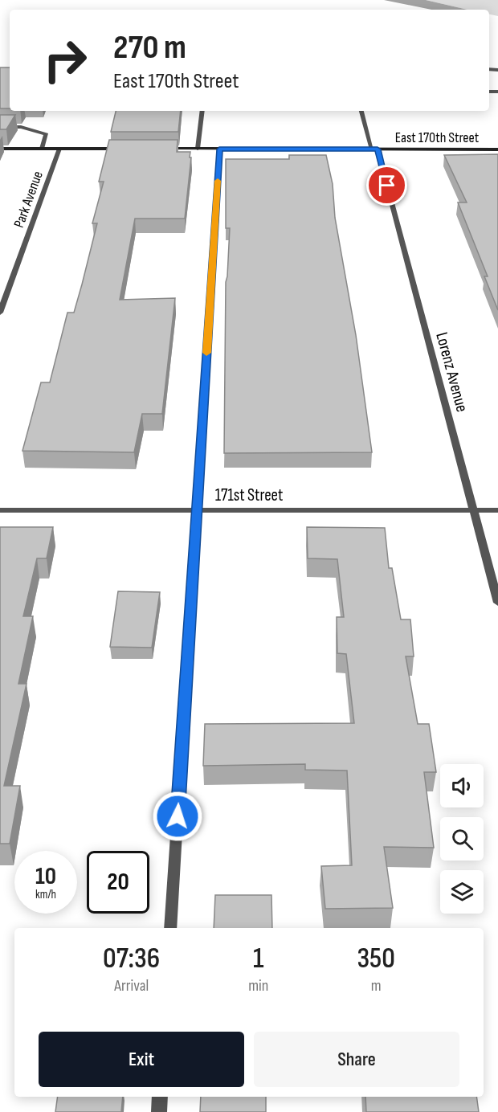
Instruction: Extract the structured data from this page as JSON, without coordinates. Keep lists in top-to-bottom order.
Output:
{
  "streets": {
    "street": [
      "East 170th Street",
      "Park Avenue",
      "Lorenz Avenue",
      "171st Street"
    ]
  },
  "crossings": [
    ["East 170th Street", "Lorenz Avenue"],
    ["Lorenz Avenue", "171st Street"]
  ],
  "page": {
    "turn": ["270 m", "East 170th Street"],
    "speed": "10 km/h",
    "limit": "20",
    "eta": [
      "07:36",
      "Arrival",
      "1",
      "min",
      "350",
      "m"
    ],
    "buttons": ["Exit", "Share"]
  }
}
